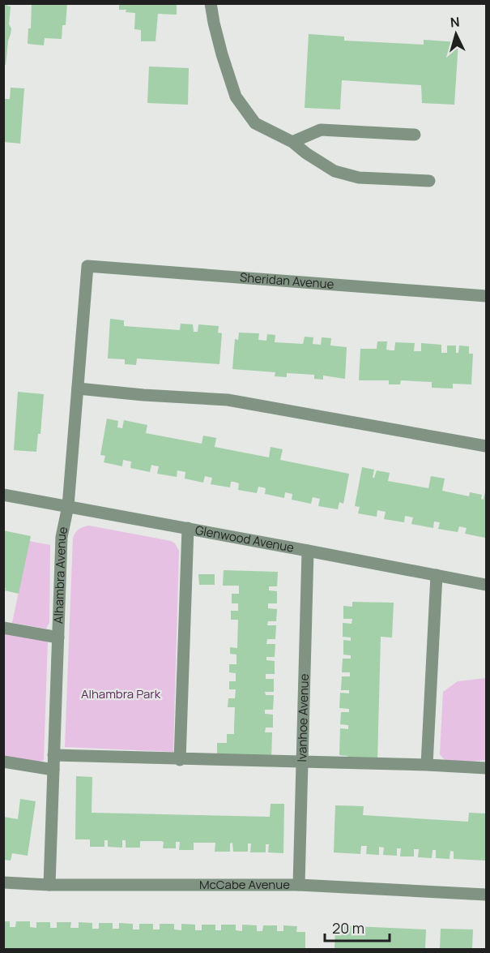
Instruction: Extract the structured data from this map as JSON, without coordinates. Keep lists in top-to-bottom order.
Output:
{
  "streets": {
    "street": [
      "Sheridan Avenue",
      "Glenwood Avenue",
      "Alhambra Avenue",
      "Ivanhoe Avenue",
      "McCabe Avenue"
    ]
  },
  "crossings": [
    ["Sheridan Avenue", "Alhambra Avenue"],
    ["Glenwood Avenue", "Alhambra Avenue"],
    ["Glenwood Avenue", "Ivanhoe Avenue"],
    ["Alhambra Avenue", "McCabe Avenue"],
    ["Ivanhoe Avenue", "McCabe Avenue"]
  ],
  "parks": ["Alhambra Park"],
  "scale_bar": "20 m",
  "north": "top"
}
